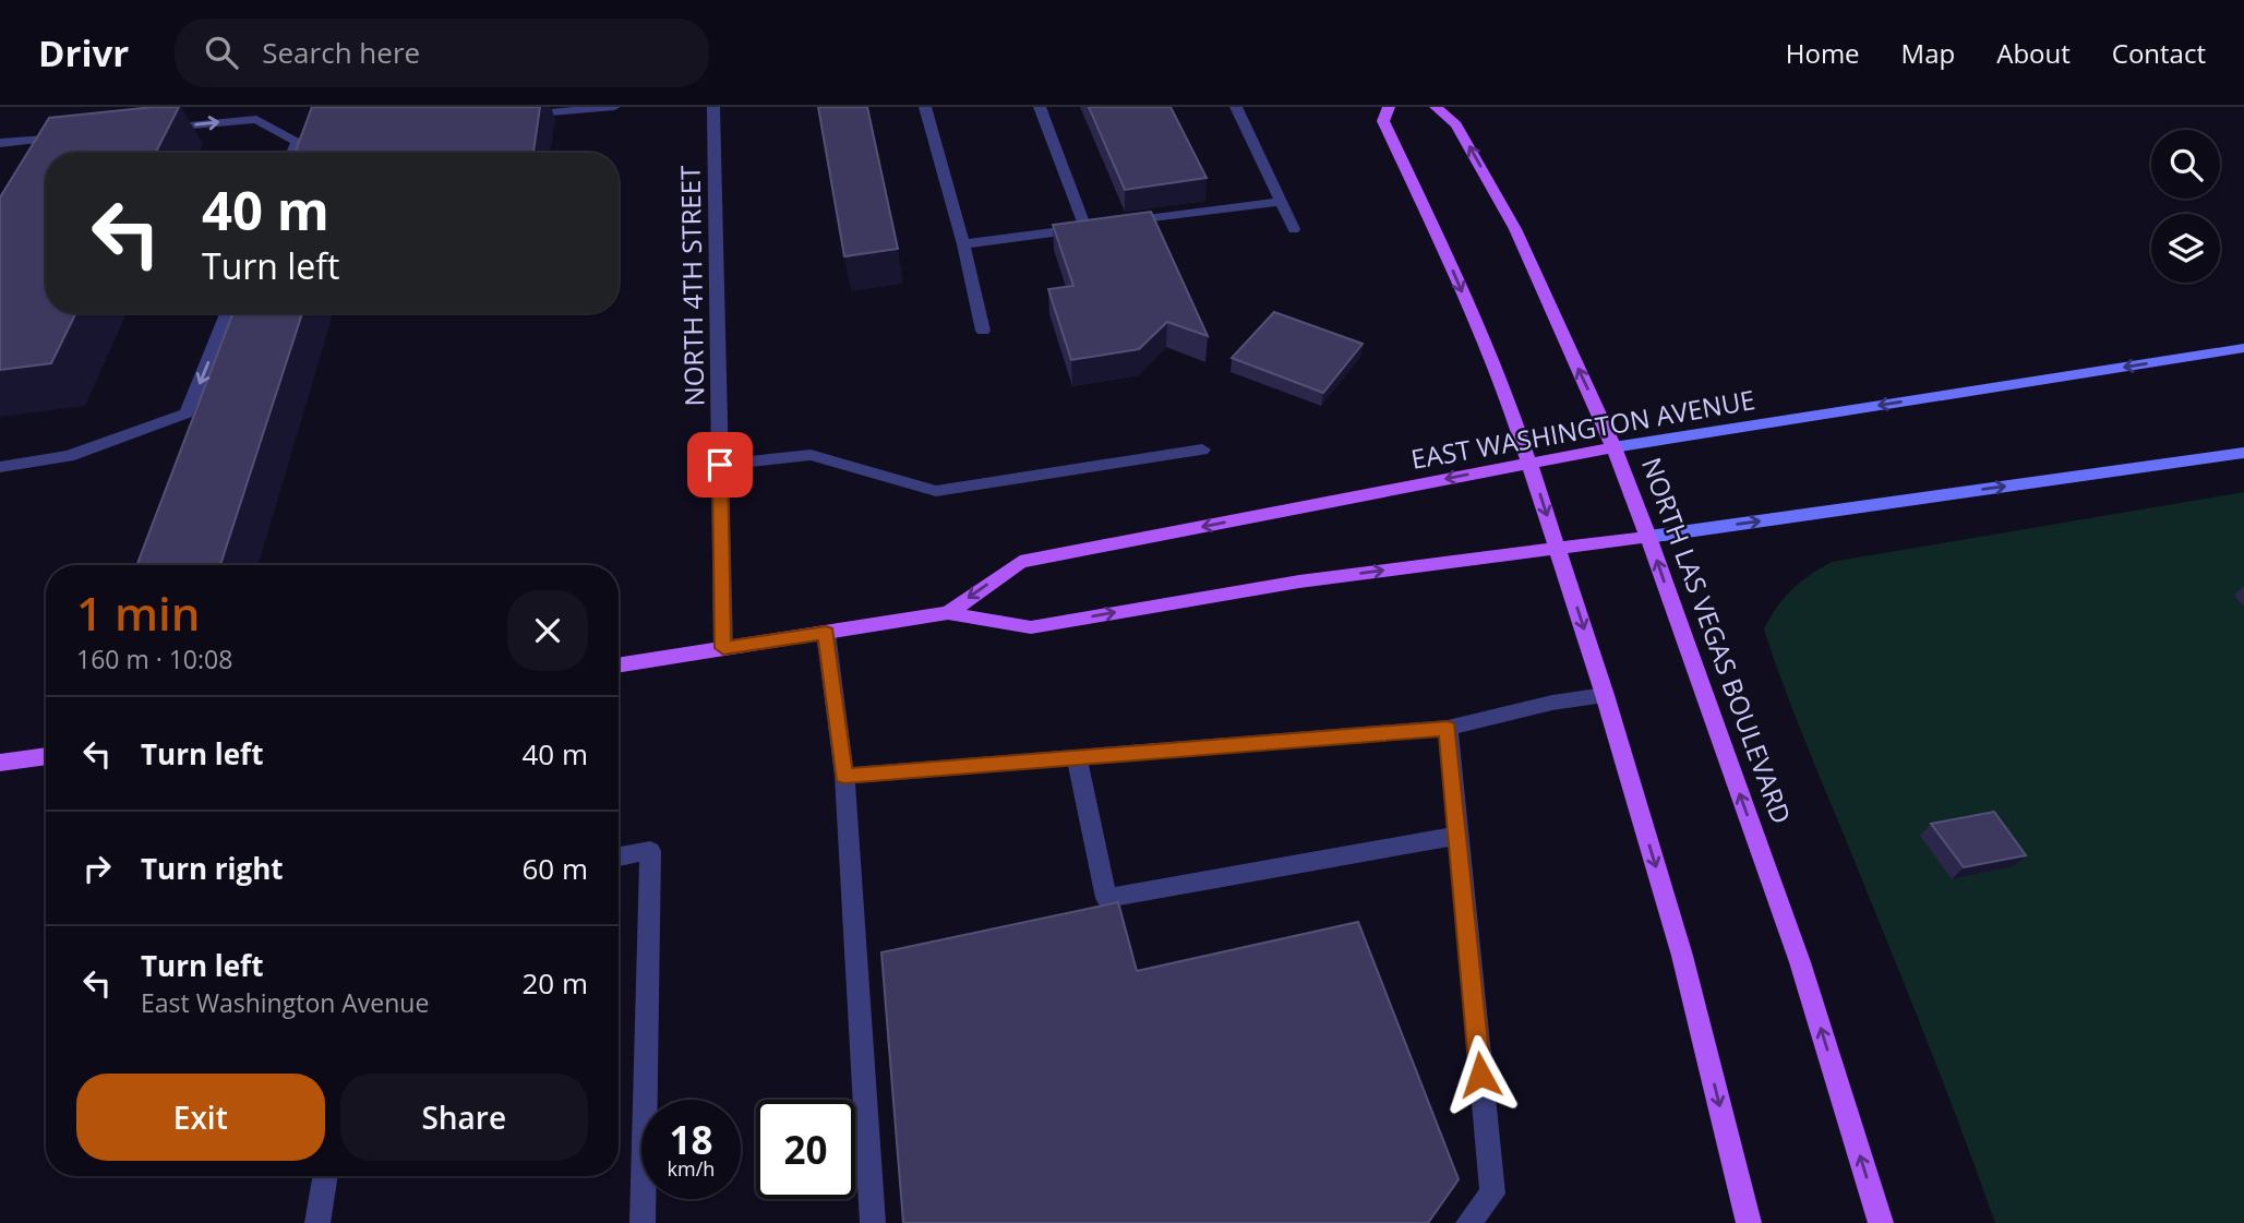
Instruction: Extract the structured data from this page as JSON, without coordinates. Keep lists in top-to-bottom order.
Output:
{
  "streets": {
    "main road": ["EAST WASHINGTON AVENUE", "NORTH LAS VEGAS BOULEVARD"],
    "street": ["NORTH 4TH STREET"]
  },
  "crossings": [
    ["NORTH 4TH STREET", "EAST WASHINGTON AVENUE"],
    ["EAST WASHINGTON AVENUE", "NORTH LAS VEGAS BOULEVARD"]
  ],
  "page": {
    "header": "Drivr",
    "search": "Search here",
    "nav": [
      "Home",
      "Map",
      "About",
      "Contact"
    ],
    "turn": ["40 m", "Turn left"],
    "heading": ["1 min", "160 m · 10:08"],
    "list": [
      {
        "name": "Turn left",
        "value": "40 m"
      },
      {
        "name": "Turn right",
        "value": "60 m"
      },
      {
        "name": "Turn left",
        "note": "East Washington Avenue",
        "value": "20 m"
      }
    ],
    "buttons": ["Exit", "Share"],
    "speed": "18 km/h",
    "limit": "20"
  }
}
